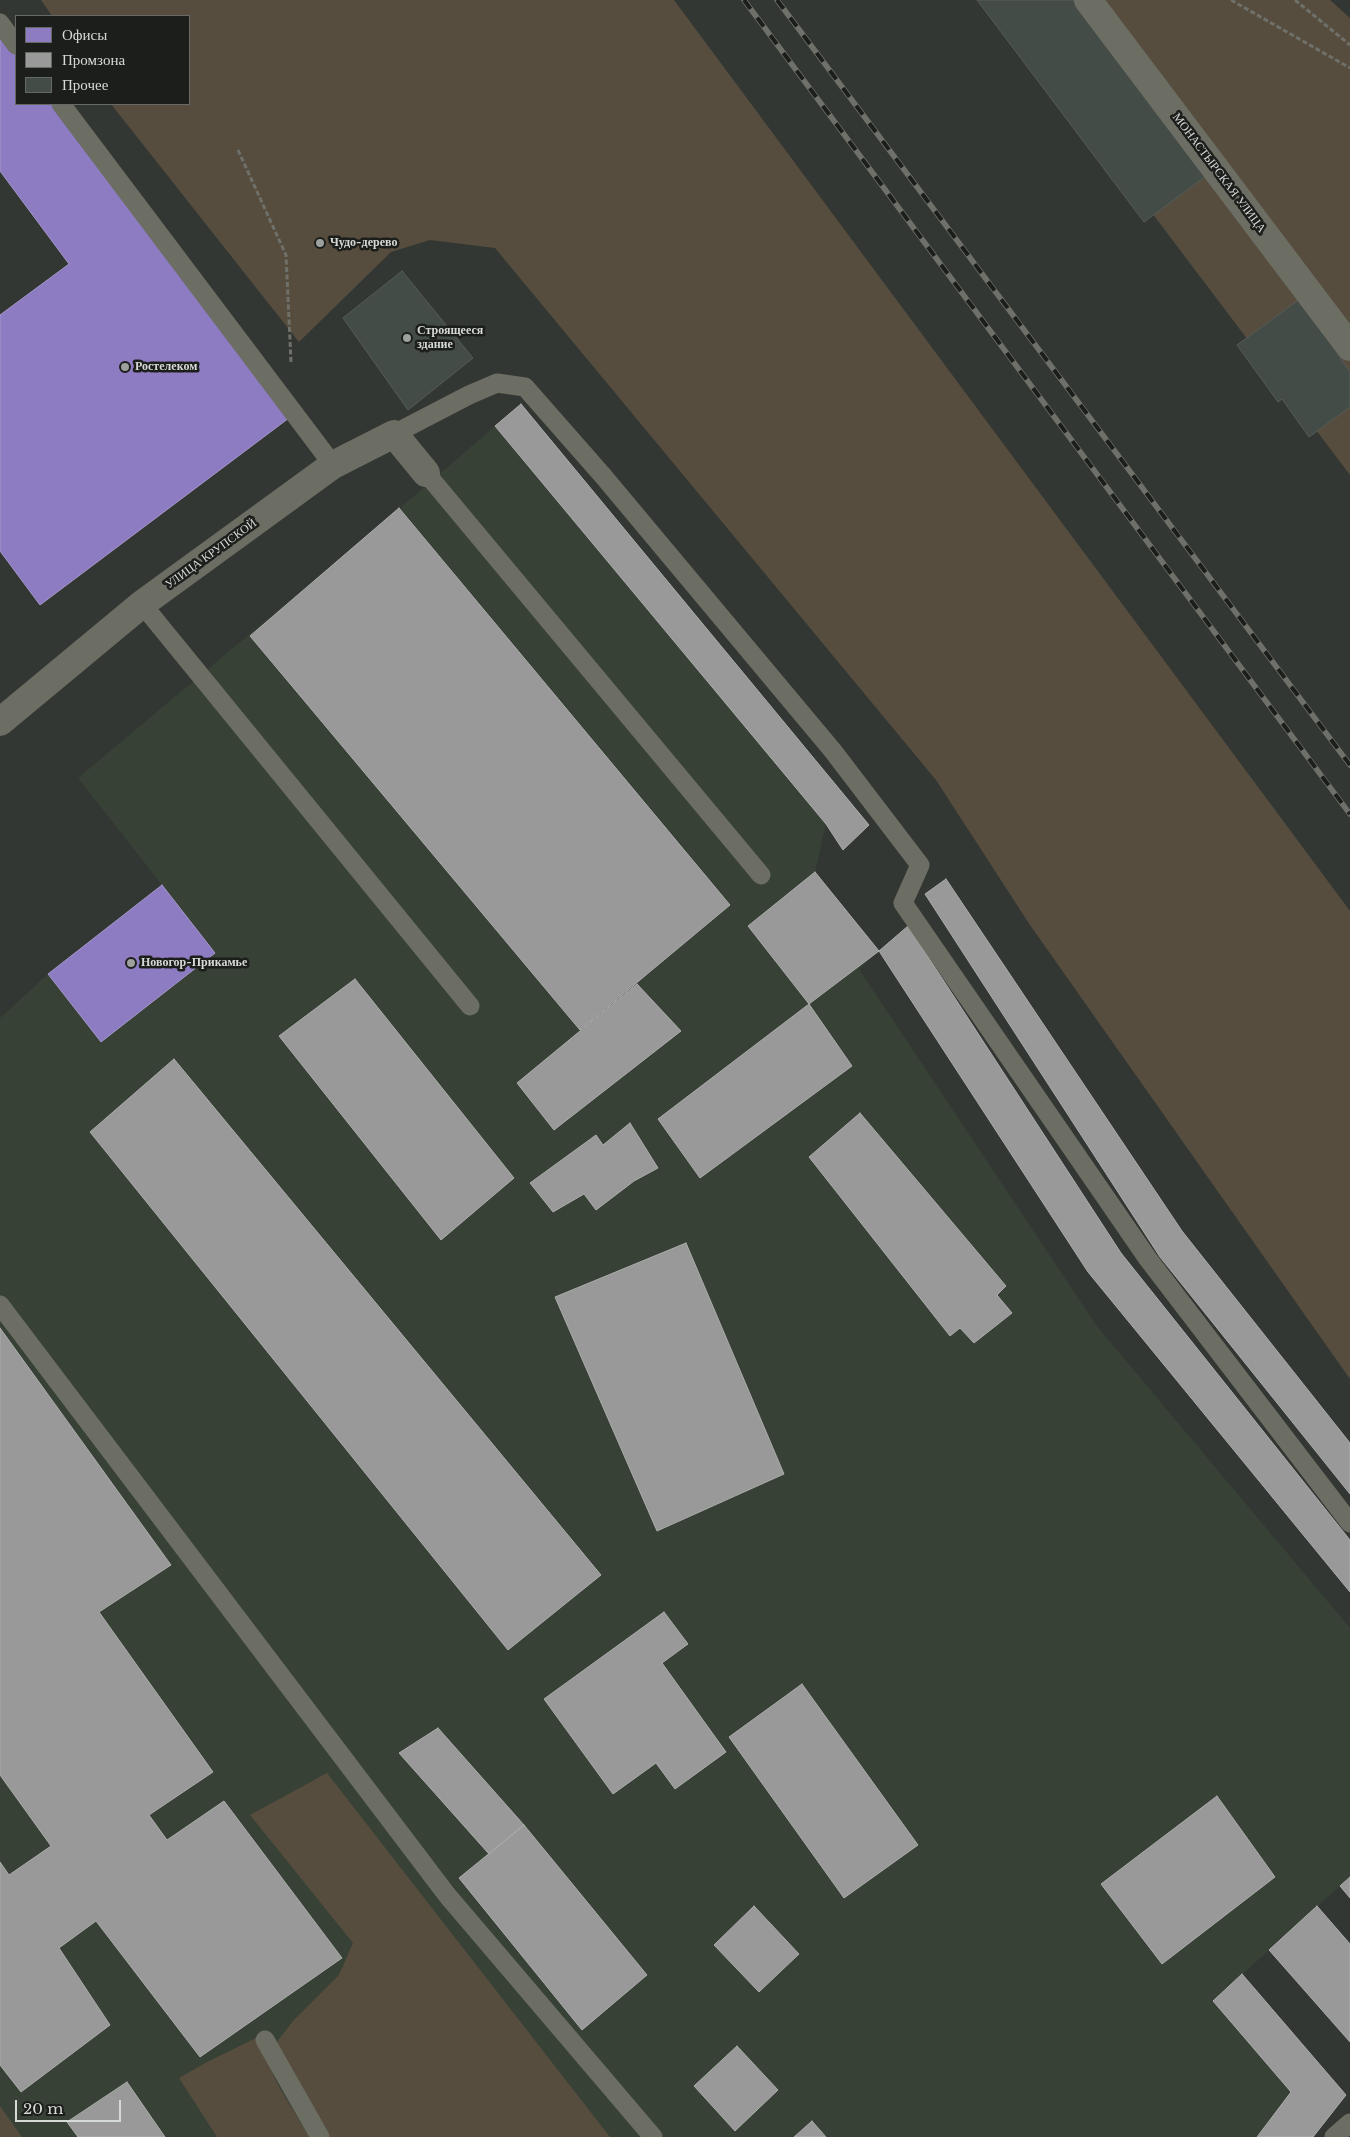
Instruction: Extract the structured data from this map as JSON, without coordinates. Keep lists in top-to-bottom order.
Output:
{
  "streets": {
    "street": ["МОНАСТЫРСКАЯ УЛИЦА", "УЛИЦА КРУПСКОЙ"]
  },
  "places": [
    "Чудо-дерево",
    "Строящееся здание",
    "Ростелеком",
    "Новогор-Прикамье"
  ],
  "legend": ["Офисы", "Промзона", "Прочее"],
  "scale_bar": "20 m"
}
